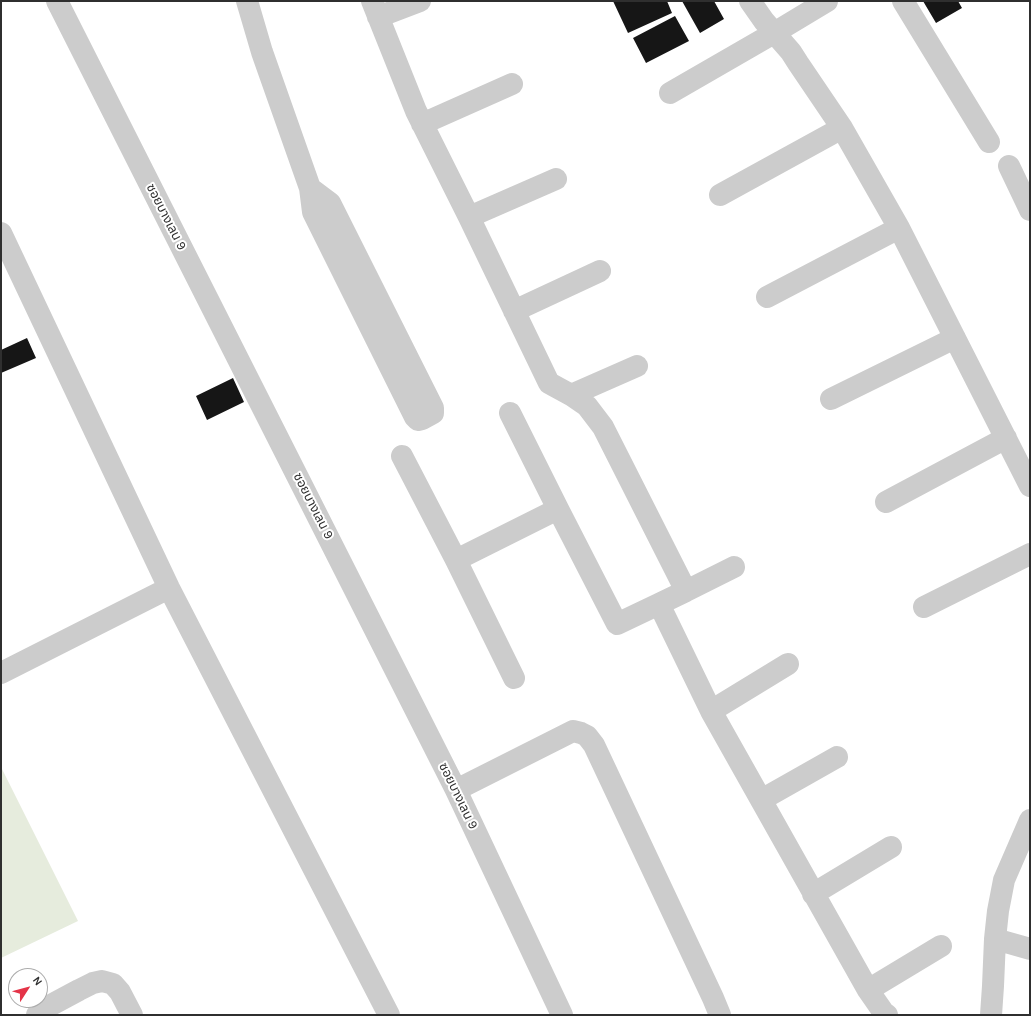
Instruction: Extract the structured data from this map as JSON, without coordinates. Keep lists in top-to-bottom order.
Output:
{
  "streets": {
    "street": ["ซอยบางเลน 9"]
  },
  "north": "top right"
}
